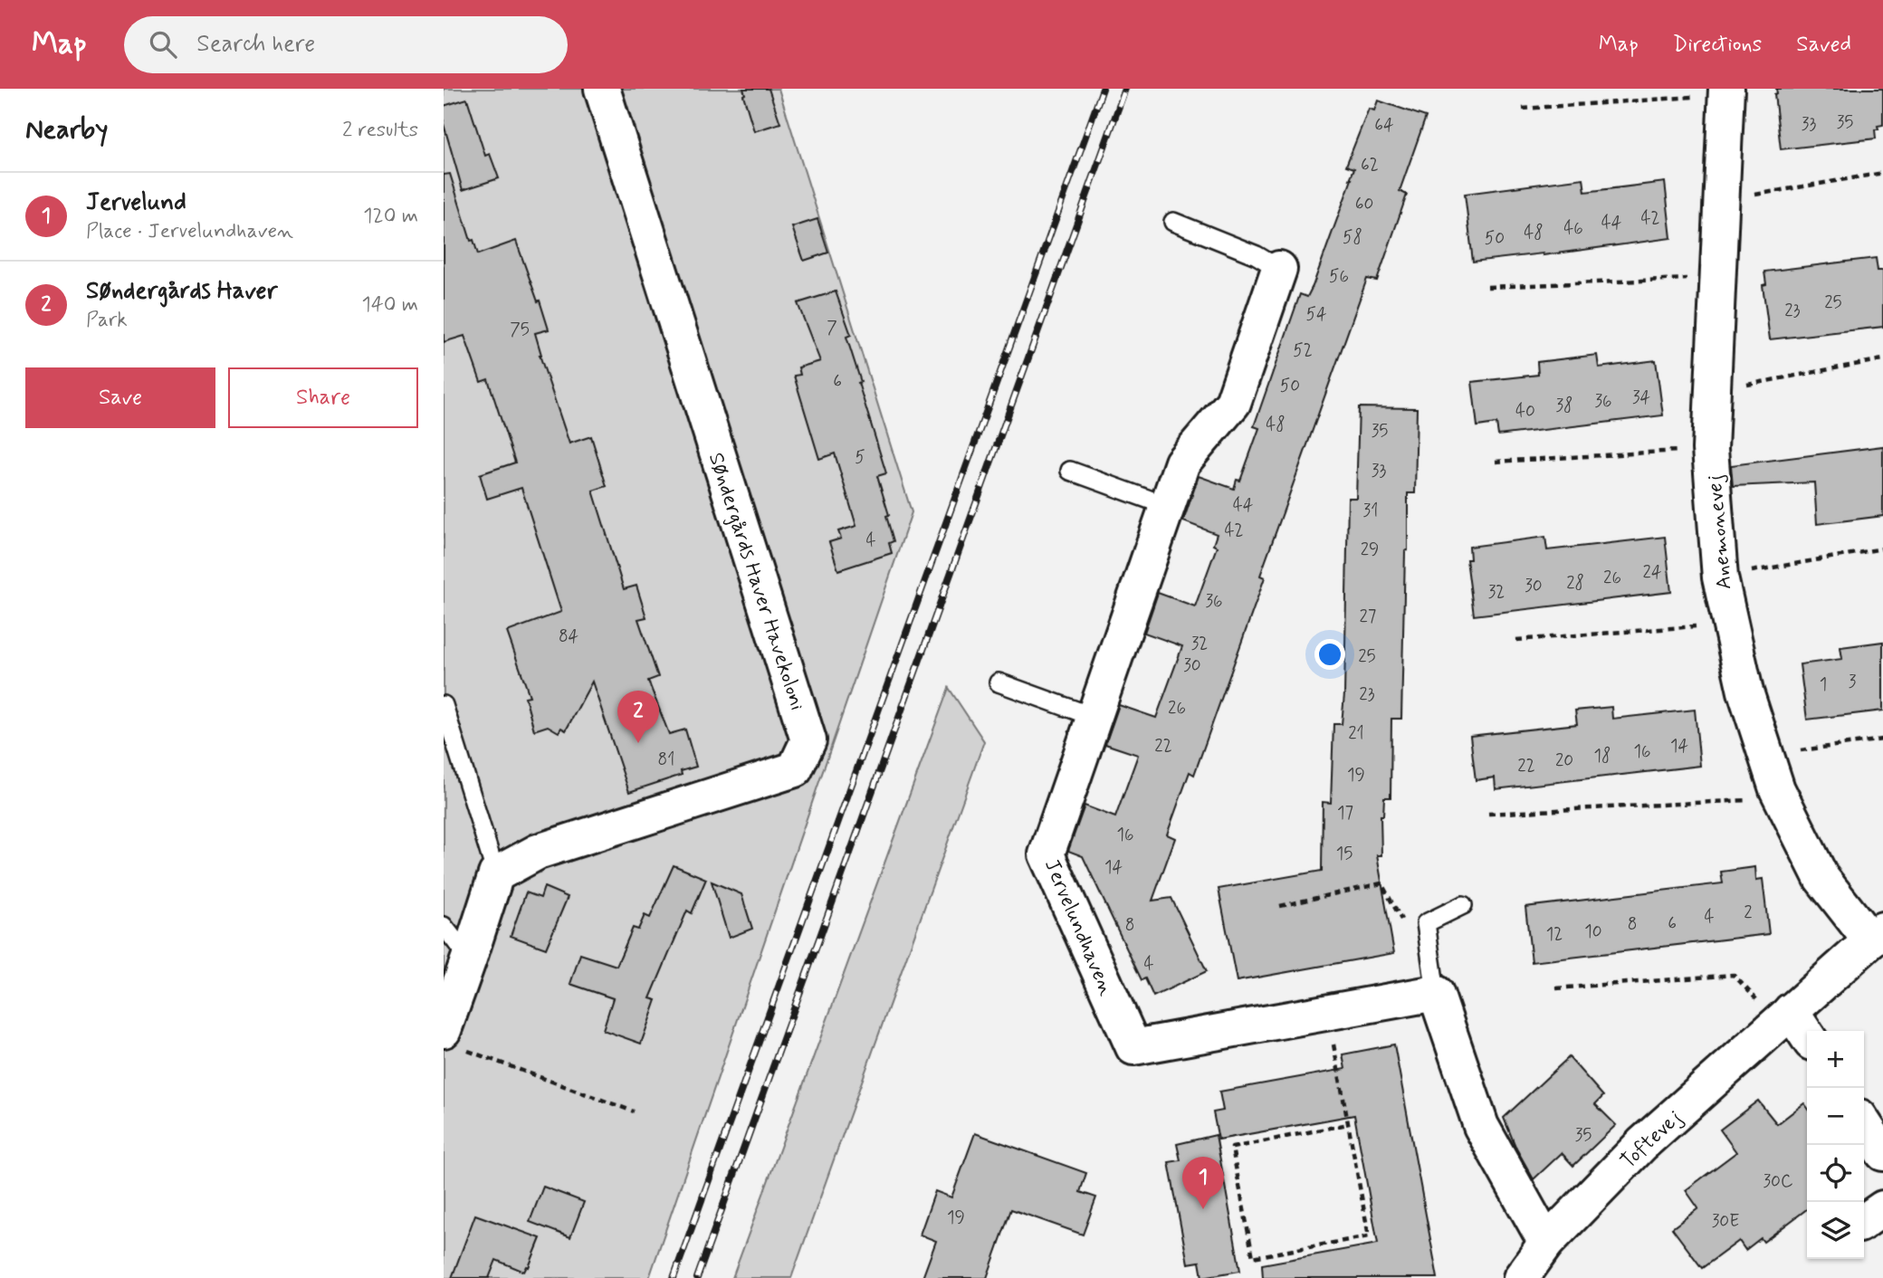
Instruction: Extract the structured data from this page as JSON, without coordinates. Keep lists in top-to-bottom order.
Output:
{
  "streets": {
    "street": [
      "Anemonevej",
      "Søndergårds Haver Havekoloni",
      "Jervelundhaven",
      "Toftevej"
    ]
  },
  "crossings": [
    ["Anemonevej", "Toftevej"]
  ],
  "house_numbers": [
    "35",
    "33",
    "64",
    "62",
    "60",
    "42",
    "44",
    "46",
    "48",
    "58",
    "50",
    "56",
    "25",
    "23",
    "54",
    "7",
    "75",
    "52",
    "6",
    "50",
    "34",
    "36",
    "38",
    "40",
    "48",
    "35",
    "5",
    "33",
    "44",
    "31",
    "42",
    "4",
    "29",
    "24",
    "26",
    "28",
    "30",
    "32",
    "36",
    "27",
    "84",
    "32",
    "25",
    "30",
    "3",
    "1",
    "23",
    "26",
    "21",
    "22",
    "14",
    "16",
    "18",
    "81",
    "20",
    "22",
    "19",
    "17",
    "16",
    "15",
    "14",
    "2",
    "4",
    "6",
    "8",
    "8",
    "10",
    "12",
    "4",
    "35",
    "30C",
    "19",
    "30E"
  ],
  "page": {
    "header": "Map",
    "search": "Search here",
    "nav": ["Map", "Directions", "Saved"],
    "heading": ["Nearby", "2 results"],
    "list": [
      {
        "mark": "1",
        "name": "Jervelund",
        "note": "Place · Jervelundhaven",
        "value": "120 m"
      },
      {
        "mark": "2",
        "name": "Søndergårds Haver",
        "note": "Park",
        "value": "140 m"
      }
    ],
    "buttons": ["Save", "Share"],
    "pins": ["2", "1"],
    "map_buttons": ["+", "−"]
  }
}
